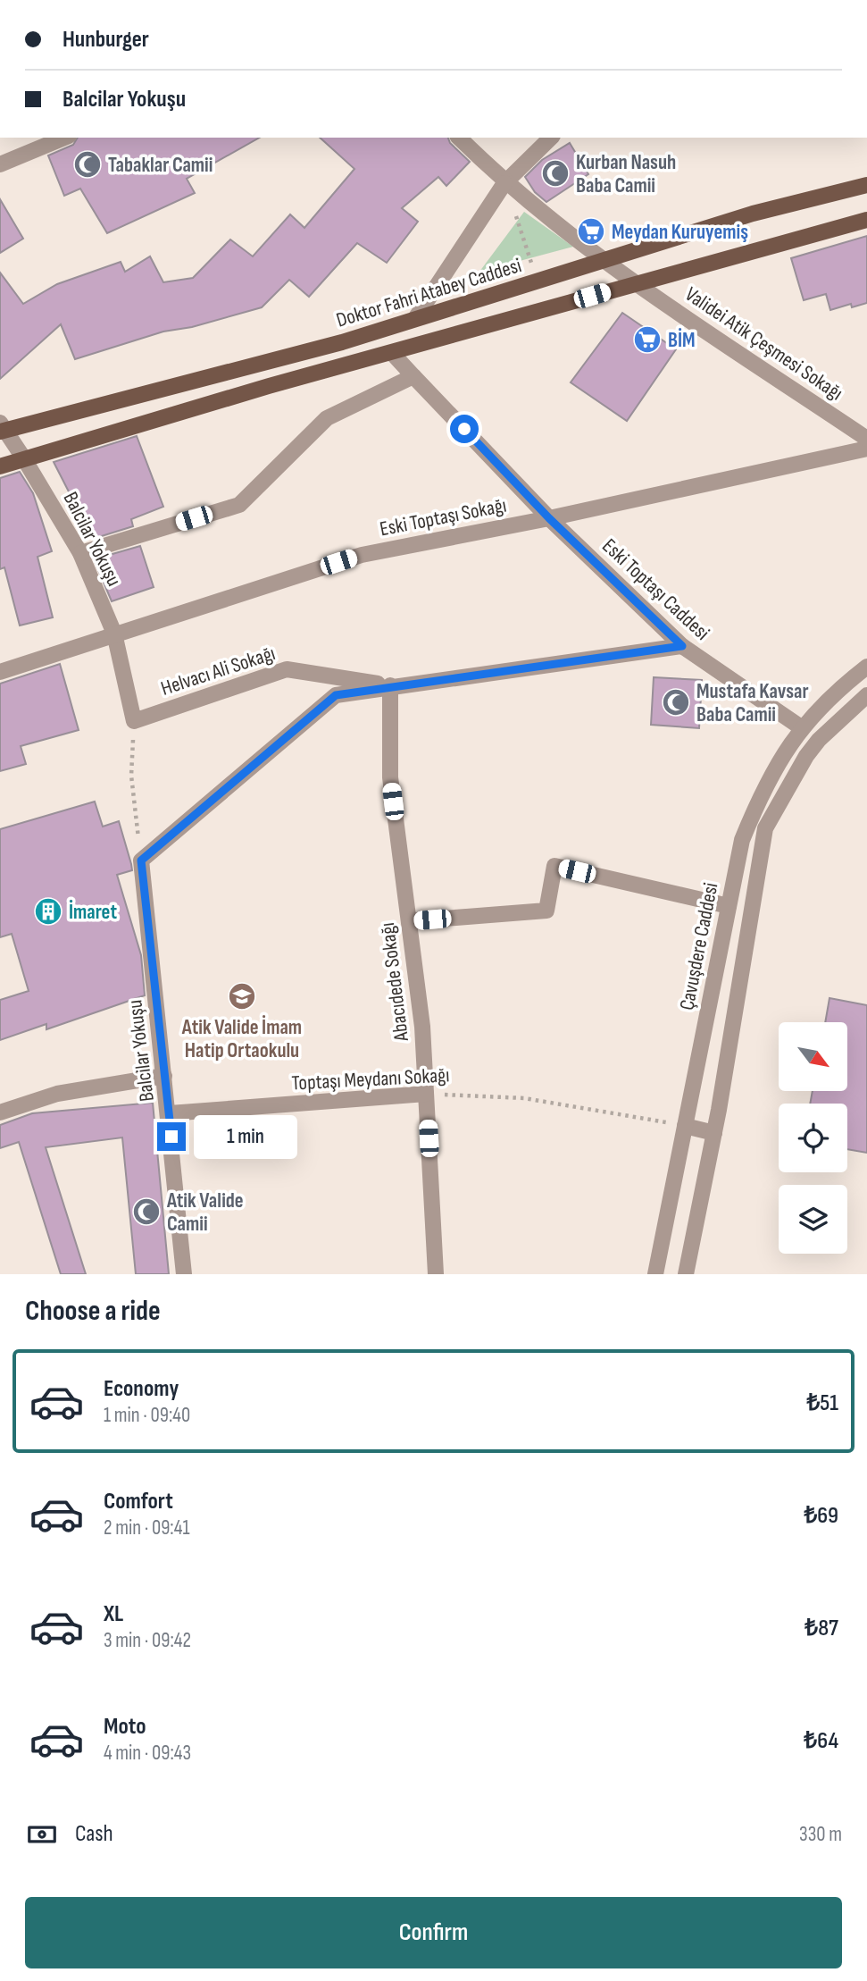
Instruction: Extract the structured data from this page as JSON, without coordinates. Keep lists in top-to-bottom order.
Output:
{
  "streets": {
    "main road": ["Doktor Fahri Atabey Caddesi"],
    "street": [
      "Validei Atik Çeşmesi Sokağı",
      "Eski Toptaşı Sokağı",
      "Balcilar Yokuşu",
      "Eski Toptaşı Caddesi",
      "Helvacı Ali Sokağı",
      "Çavuşdere Caddesi",
      "Abacıdede Sokağı",
      "Toptaşı Meydanı Sokağı"
    ]
  },
  "crossings": [
    ["Doktor Fahri Atabey Caddesi", "Validei Atik Çeşmesi Sokağı"],
    ["Doktor Fahri Atabey Caddesi", "Balcilar Yokuşu"],
    ["Eski Toptaşı Sokağı", "Balcilar Yokuşu"],
    ["Eski Toptaşı Sokağı", "Eski Toptaşı Caddesi"],
    ["Balcilar Yokuşu", "Helvacı Ali Sokağı"],
    ["Balcilar Yokuşu", "Toptaşı Meydanı Sokağı"],
    ["Eski Toptaşı Caddesi", "Çavuşdere Caddesi"],
    ["Helvacı Ali Sokağı", "Abacıdede Sokağı"],
    ["Çavuşdere Caddesi", "Toptaşı Meydanı Sokağı"],
    ["Abacıdede Sokağı", "Toptaşı Meydanı Sokağı"]
  ],
  "places": {
    "mosque": [
      "Tabaklar Camii",
      "Kurban Nasuh Baba Camii",
      "Mustafa Kavsar Baba Camii",
      "Atik Valide Camii"
    ],
    "supermarket": ["Meydan Kuruyemiş", "BİM"],
    "building": ["İmaret"],
    "school or university": ["Atik Valide İmam Hatip Ortaokulu"]
  },
  "north": "bottom right",
  "page": {
    "banner": ["Hunburger", "Balcilar Yokuşu"],
    "bubble": "1 min",
    "heading": "Choose a ride",
    "list": [
      {
        "name": "Economy",
        "note": "1 min · 09:40",
        "value": "₺51"
      },
      {
        "name": "Comfort",
        "note": "2 min · 09:41",
        "value": "₺69"
      },
      {
        "name": "XL",
        "note": "3 min · 09:42",
        "value": "₺87"
      },
      {
        "name": "Moto",
        "note": "4 min · 09:43",
        "value": "₺64"
      }
    ],
    "pay": ["Cash", "330 m"],
    "buttons": "Confirm"
  }
}
